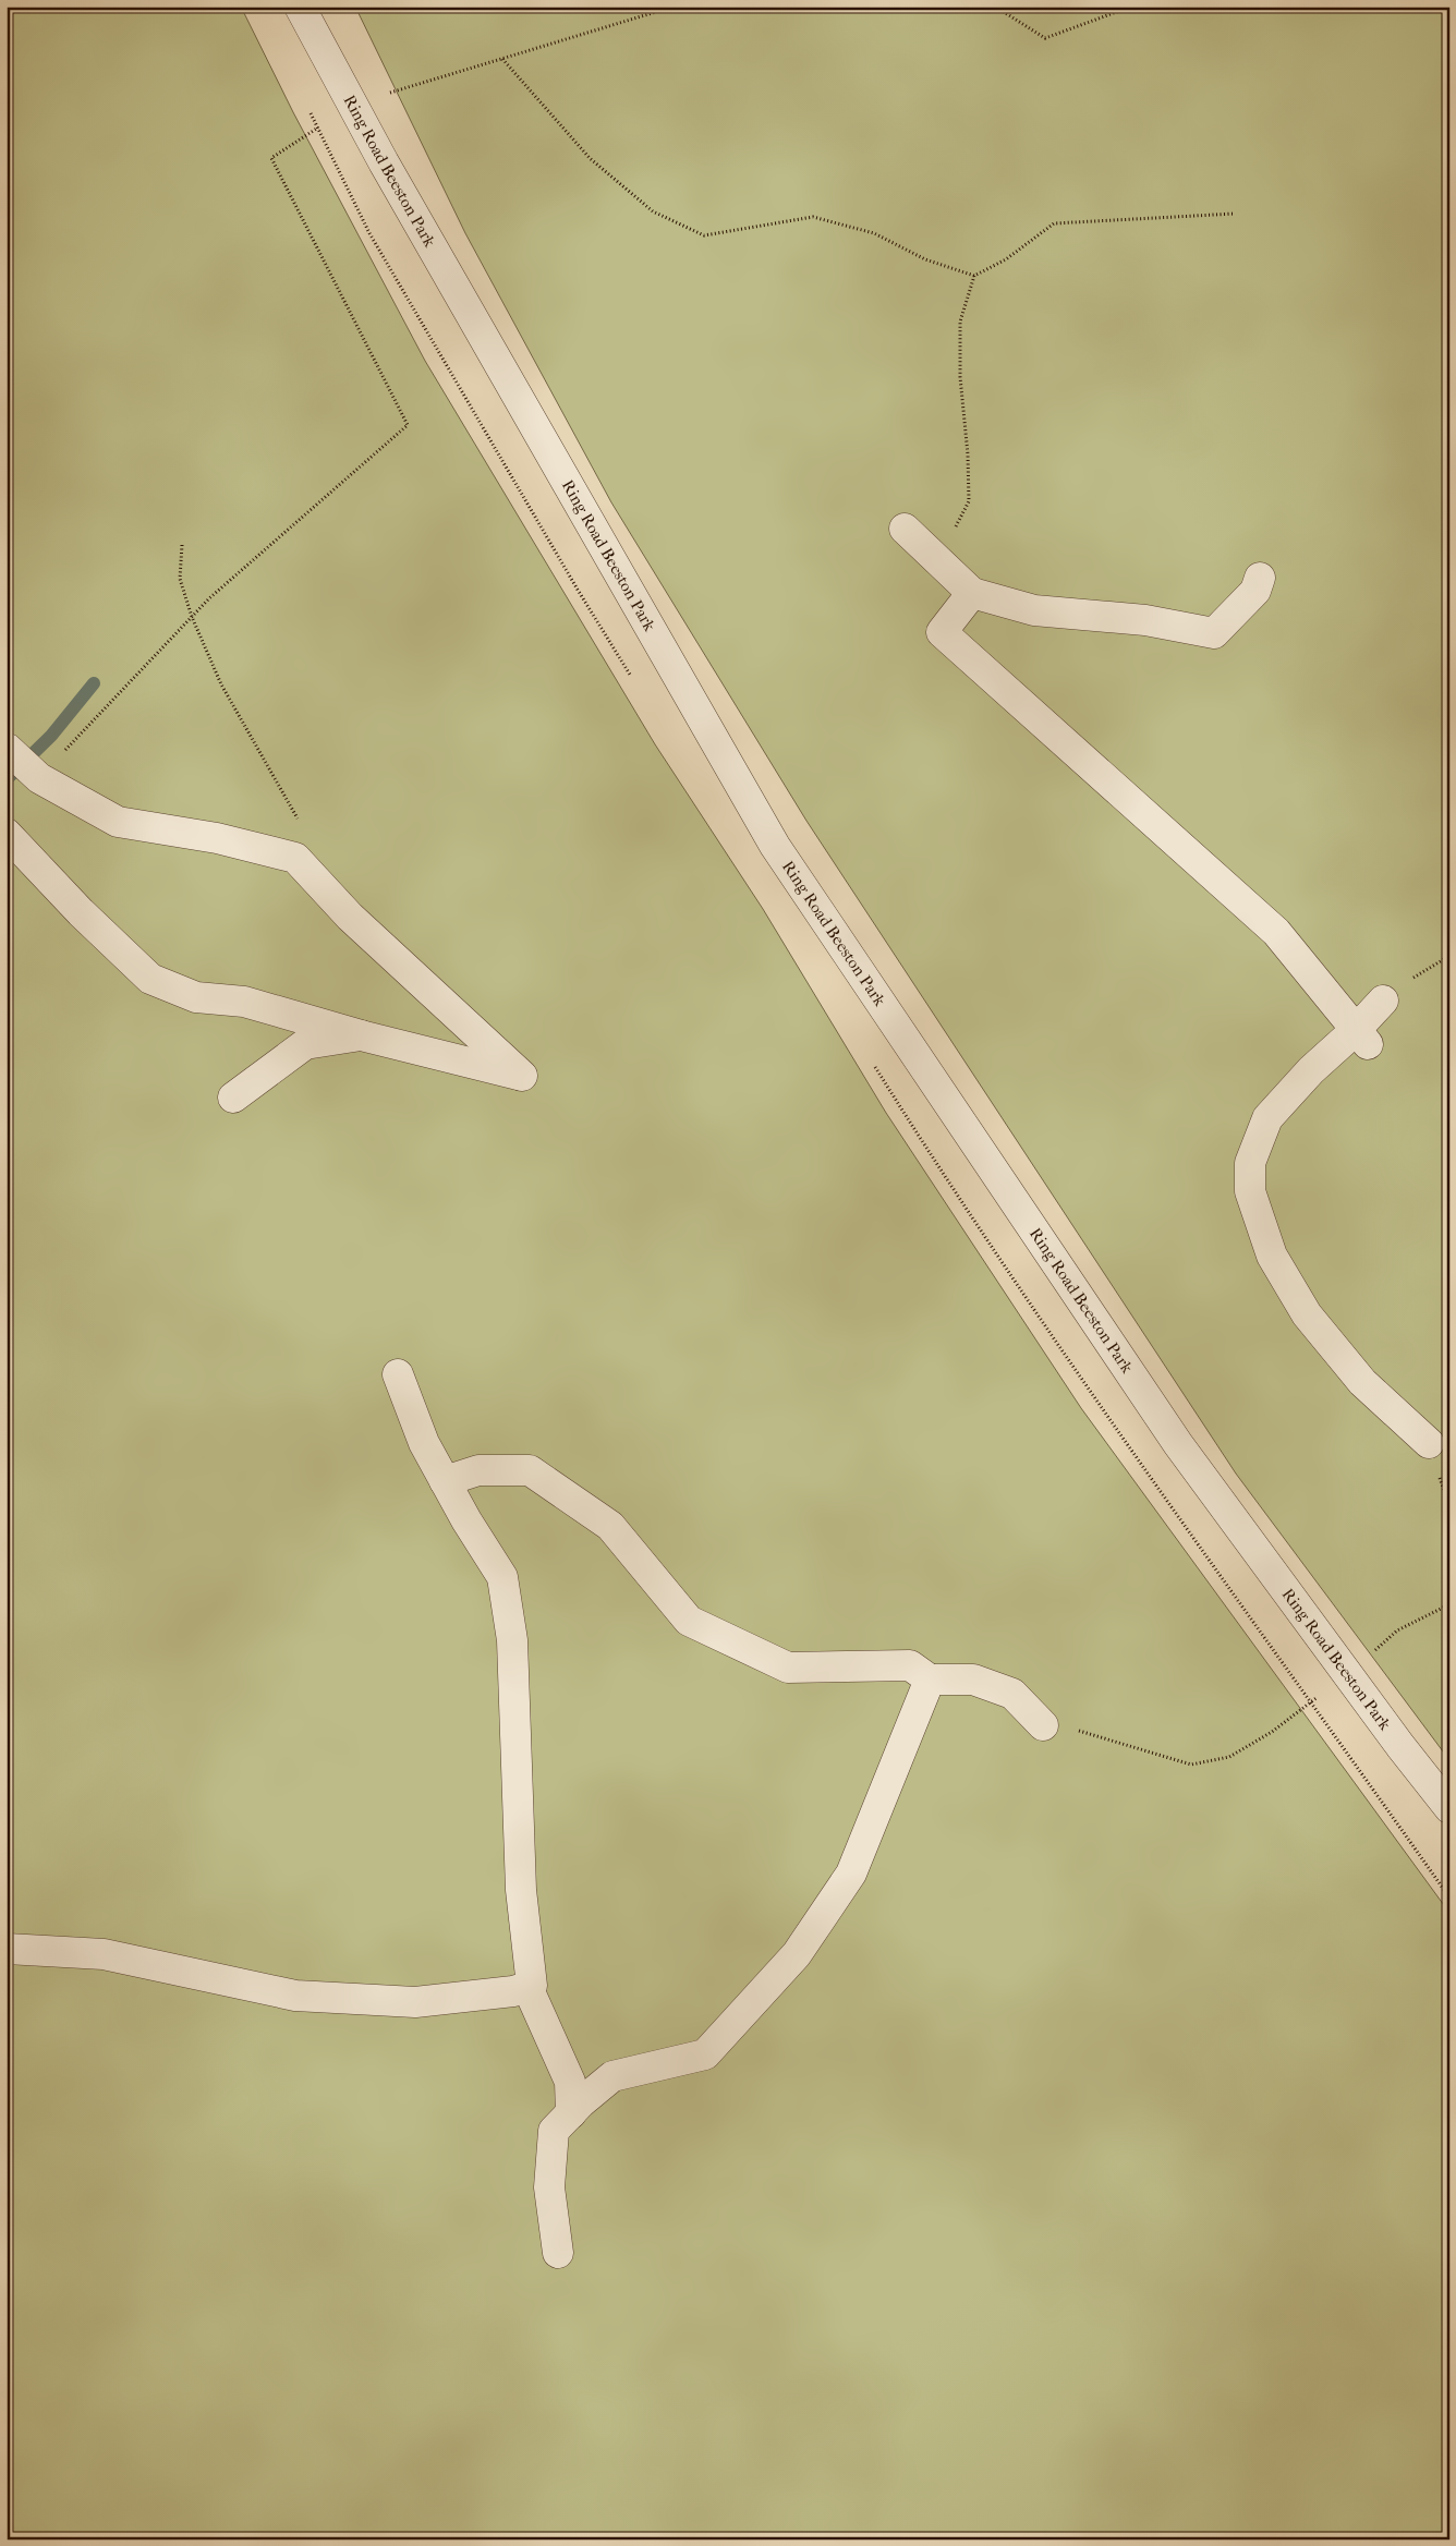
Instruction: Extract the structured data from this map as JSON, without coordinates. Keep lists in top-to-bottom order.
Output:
{
  "streets": {
    "street": ["Ring Road Beeston Park"]
  }
}
